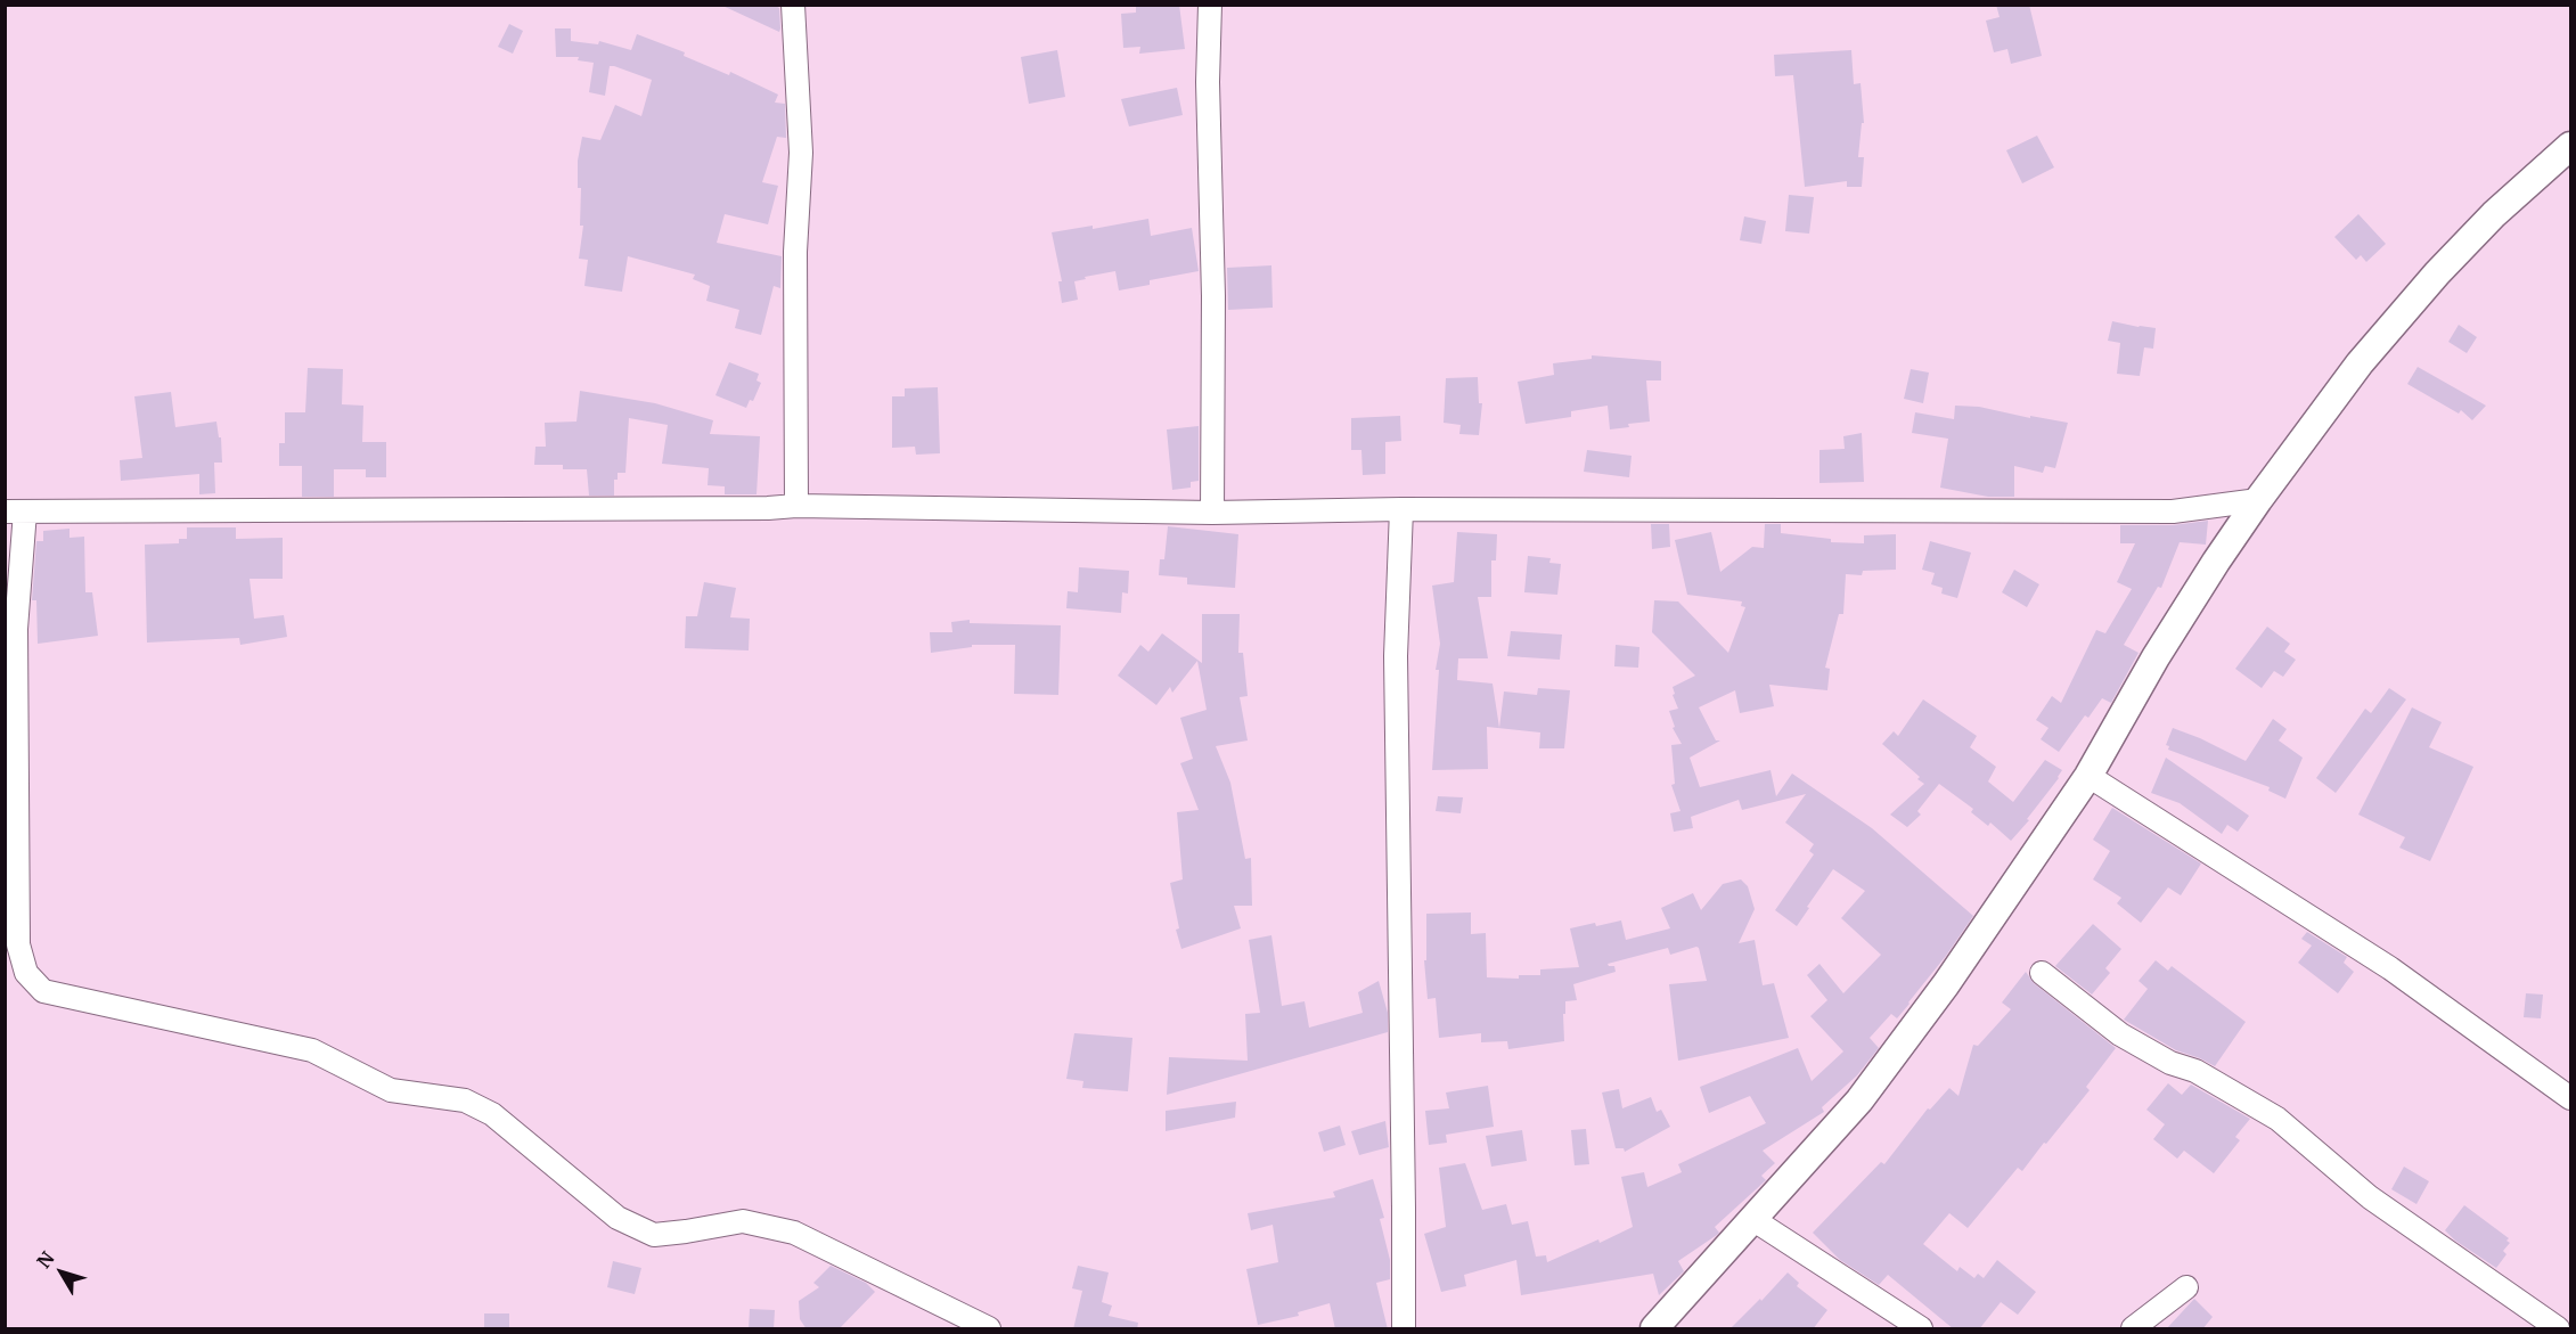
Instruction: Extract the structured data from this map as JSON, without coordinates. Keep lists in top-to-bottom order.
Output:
{
  "north": "top left"
}
